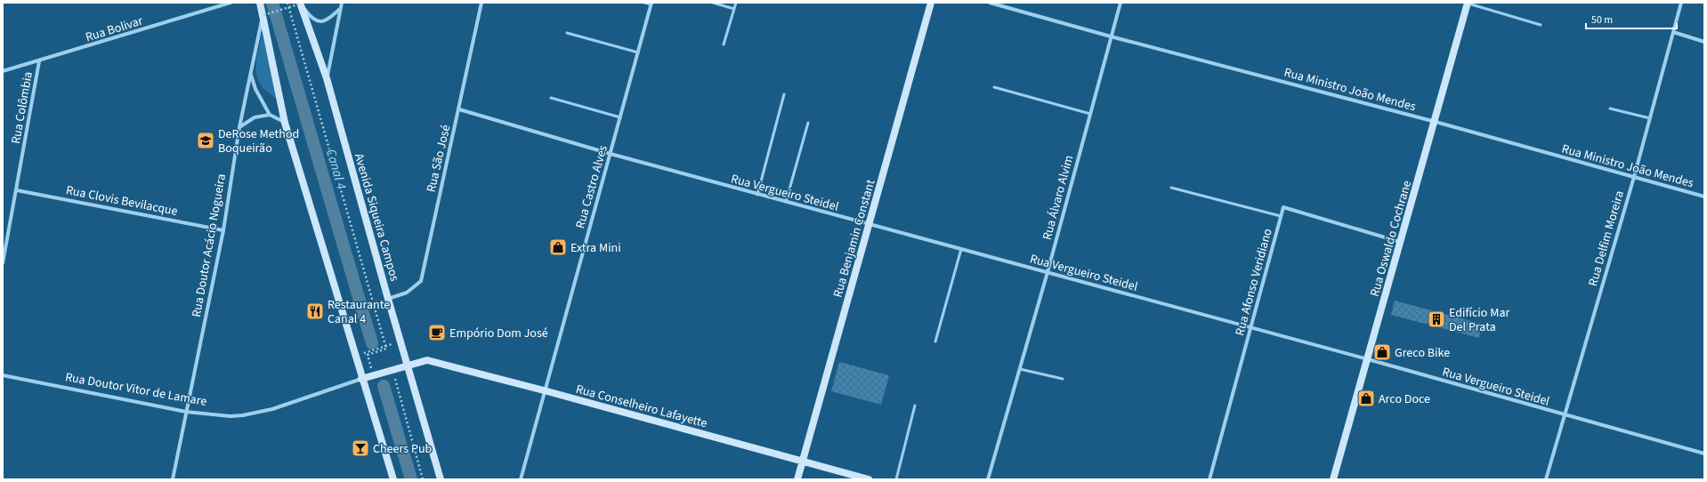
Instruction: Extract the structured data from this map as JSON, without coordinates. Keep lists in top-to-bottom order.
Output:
{
  "streets": {
    "main road": [
      "Avenida Siqueira Campos",
      "Rua Benjamin Constant",
      "Rua Oswaldo Cochrane",
      "Rua Doutor Vitor de Lamare",
      "Rua Conselheiro Lafayette"
    ],
    "street": [
      "Rua Bolivar",
      "Rua Ministro João Mendes",
      "Rua Colômbia",
      "Rua São José",
      "Rua Castro Alves",
      "Rua Vergueiro Steidel",
      "Rua Álvaro Alvim",
      "Rua Clovis Bevilacque",
      "Rua Delfim Moreira",
      "Rua Doutor Acácio Nogueira",
      "Rua Afonso Veridiano"
    ]
  },
  "crossings": [
    ["Rua Bolivar", "Rua Colômbia"],
    ["Rua Ministro João Mendes", "Rua Álvaro Alvim"],
    ["Rua Ministro João Mendes", "Rua Oswaldo Cochrane"],
    ["Rua Ministro João Mendes", "Rua Delfim Moreira"],
    ["Rua Colômbia", "Rua Clovis Bevilacque"],
    ["Rua São José", "Rua Vergueiro Steidel"],
    ["Rua São José", "Avenida Siqueira Campos"],
    ["Rua Castro Alves", "Rua Vergueiro Steidel"],
    ["Rua Castro Alves", "Rua Conselheiro Lafayette"],
    ["Rua Vergueiro Steidel", "Rua Álvaro Alvim"],
    ["Rua Vergueiro Steidel", "Rua Benjamin Constant"],
    ["Rua Vergueiro Steidel", "Rua Oswaldo Cochrane"],
    ["Rua Vergueiro Steidel", "Rua Delfim Moreira"],
    ["Rua Vergueiro Steidel", "Rua Afonso Veridiano"],
    ["Rua Clovis Bevilacque", "Rua Doutor Acácio Nogueira"],
    ["Avenida Siqueira Campos", "Rua Doutor Vitor de Lamare"],
    ["Avenida Siqueira Campos", "Rua Conselheiro Lafayette"],
    ["Rua Benjamin Constant", "Rua Conselheiro Lafayette"],
    ["Rua Oswaldo Cochrane", "Rua Afonso Veridiano"],
    ["Rua Doutor Acácio Nogueira", "Rua Doutor Vitor de Lamare"],
    ["Rua Doutor Vitor de Lamare", "Rua Conselheiro Lafayette"]
  ],
  "water": ["Canal 4"],
  "places": {
    "school or university": ["DeRose Method Boqueirão"],
    "shop": ["Extra Mini", "Greco Bike", "Arco Doce"],
    "restaurant": ["Restaurante Canal 4"],
    "building": ["Edifício Mar Del Prata"],
    "cafe": ["Empório Dom José"],
    "bar": ["Cheers Pub"]
  },
  "scale_bar": "50 m"
}
